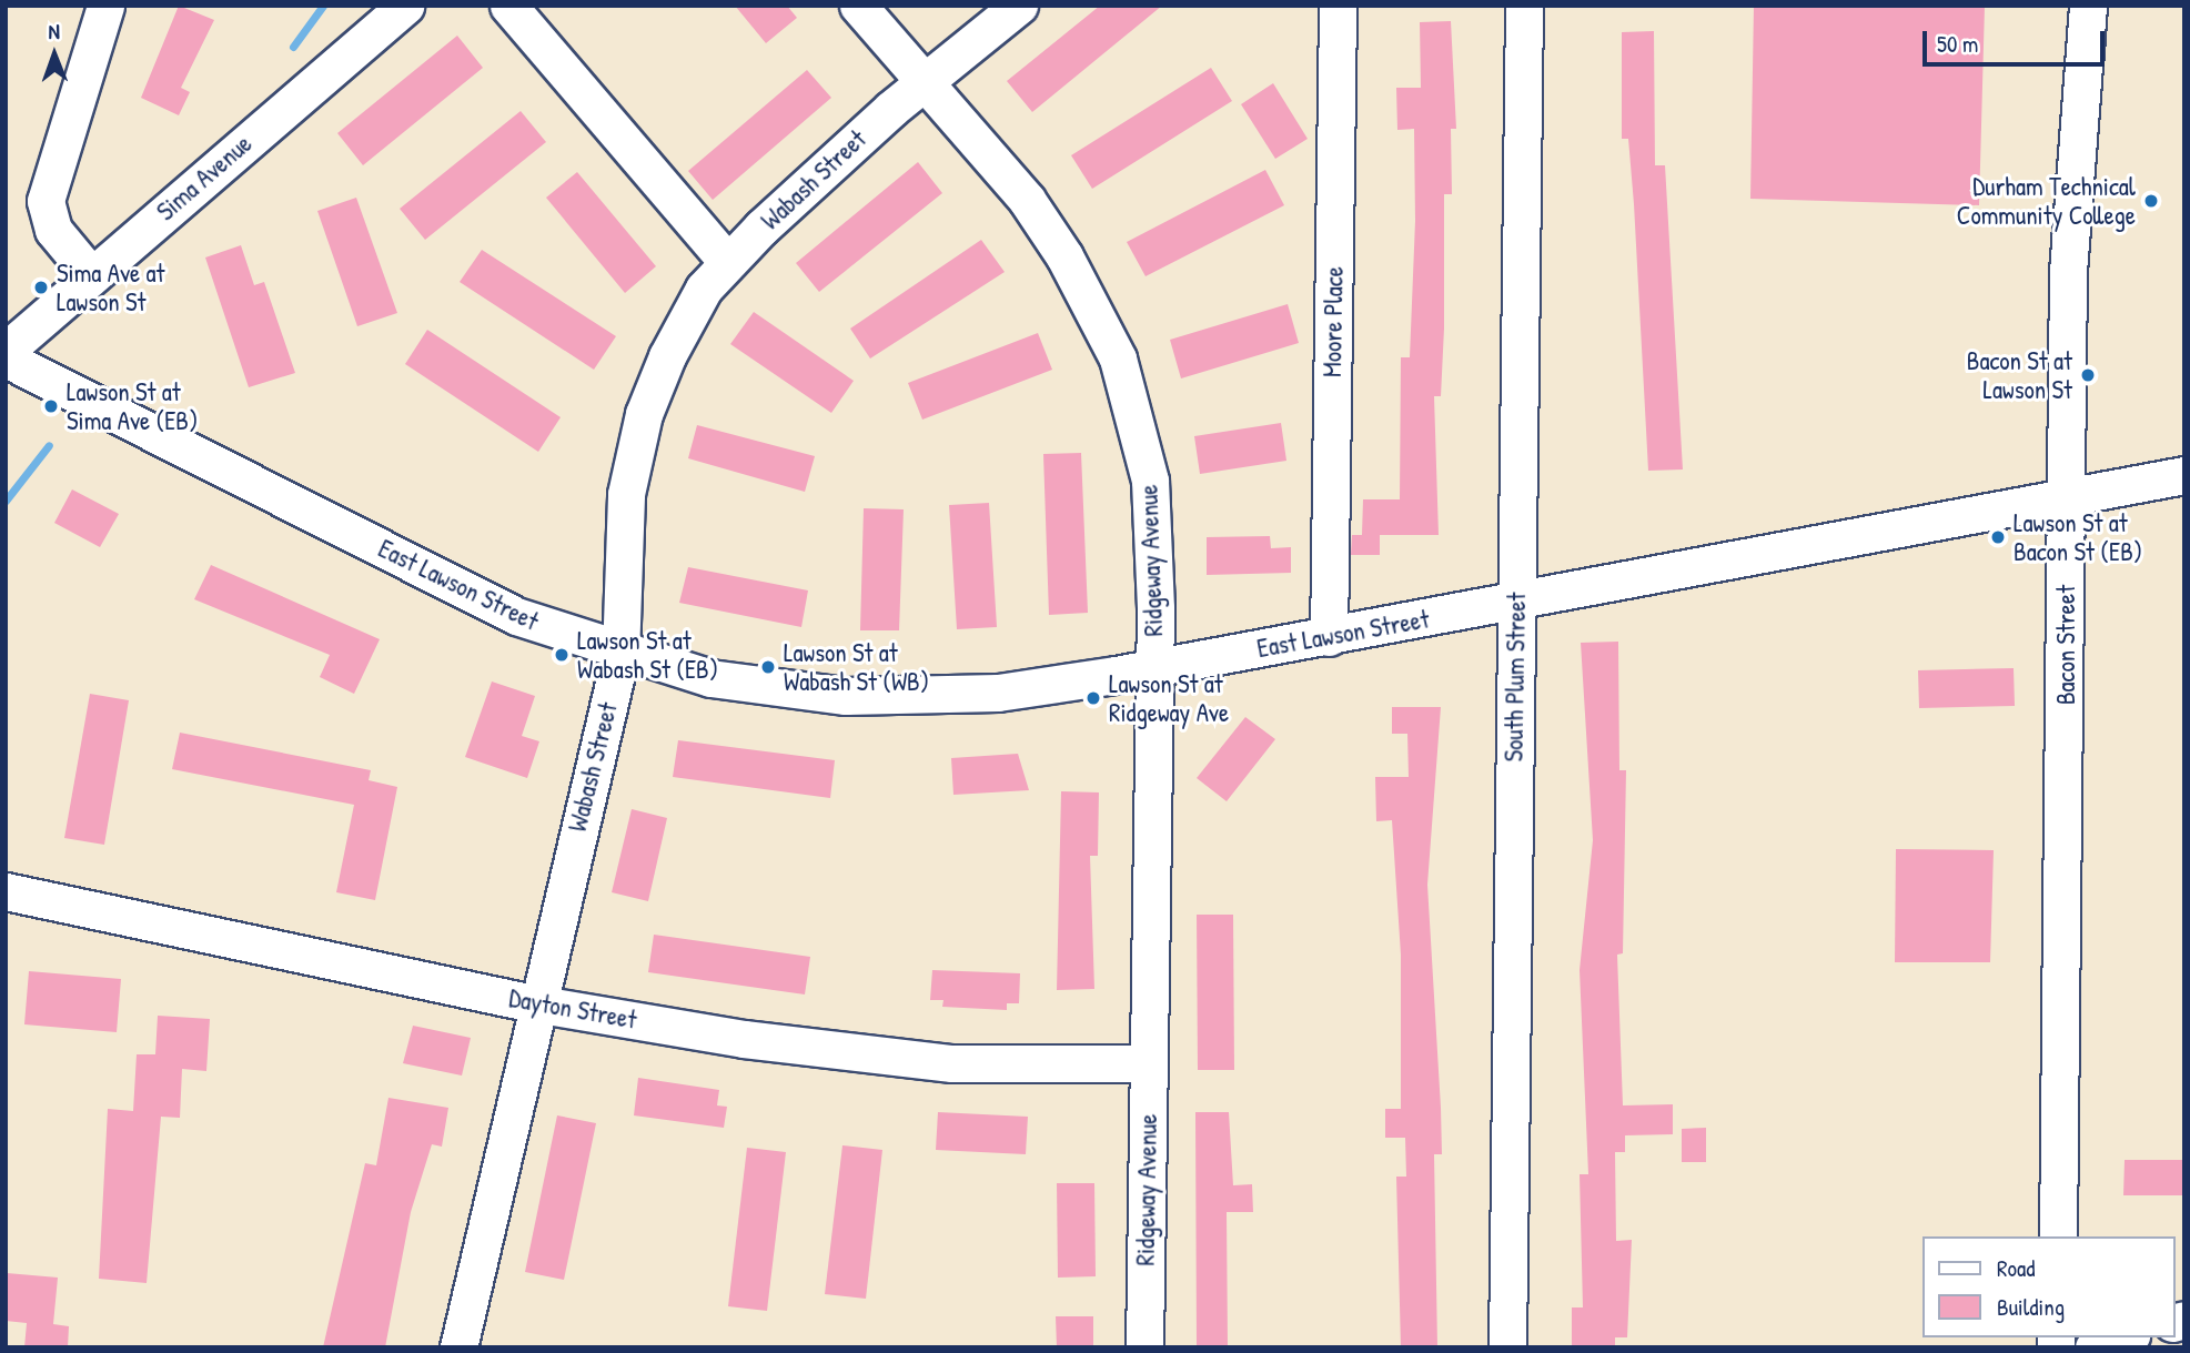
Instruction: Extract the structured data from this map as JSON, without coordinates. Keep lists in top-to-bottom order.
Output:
{
  "streets": {
    "street": [
      "Sima Avenue",
      "Wabash Street",
      "Moore Place",
      "Ridgeway Avenue",
      "East Lawson Street",
      "Bacon Street",
      "South Plum Street",
      "Dayton Street"
    ]
  },
  "crossings": [
    ["Wabash Street", "Ridgeway Avenue"],
    ["Wabash Street", "East Lawson Street"],
    ["Wabash Street", "Dayton Street"],
    ["Moore Place", "East Lawson Street"],
    ["Ridgeway Avenue", "East Lawson Street"],
    ["Ridgeway Avenue", "Dayton Street"],
    ["East Lawson Street", "Bacon Street"],
    ["East Lawson Street", "South Plum Street"]
  ],
  "places": [
    "Durham Technical Community College",
    "Sima Ave at Lawson St",
    "Bacon St at Lawson St",
    "Lawson St at Sima Ave (EB)",
    "Lawson St at Bacon St (EB)",
    "Lawson St at Wabash St (EB)",
    "Lawson St at Wabash St (WB)",
    "Lawson St at Ridgeway Ave"
  ],
  "legend": ["Road", "Building"],
  "scale_bar": "50 m",
  "north": "top"
}
